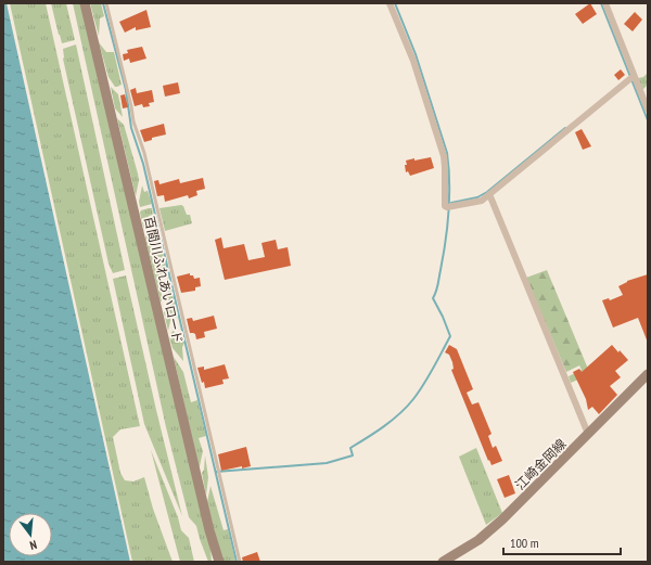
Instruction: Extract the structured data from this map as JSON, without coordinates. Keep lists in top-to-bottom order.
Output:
{
  "streets": {
    "street": ["百間川ふれあいロード", "江崎金岡線"]
  },
  "scale_bar": "100 m",
  "north": "bottom"
}
